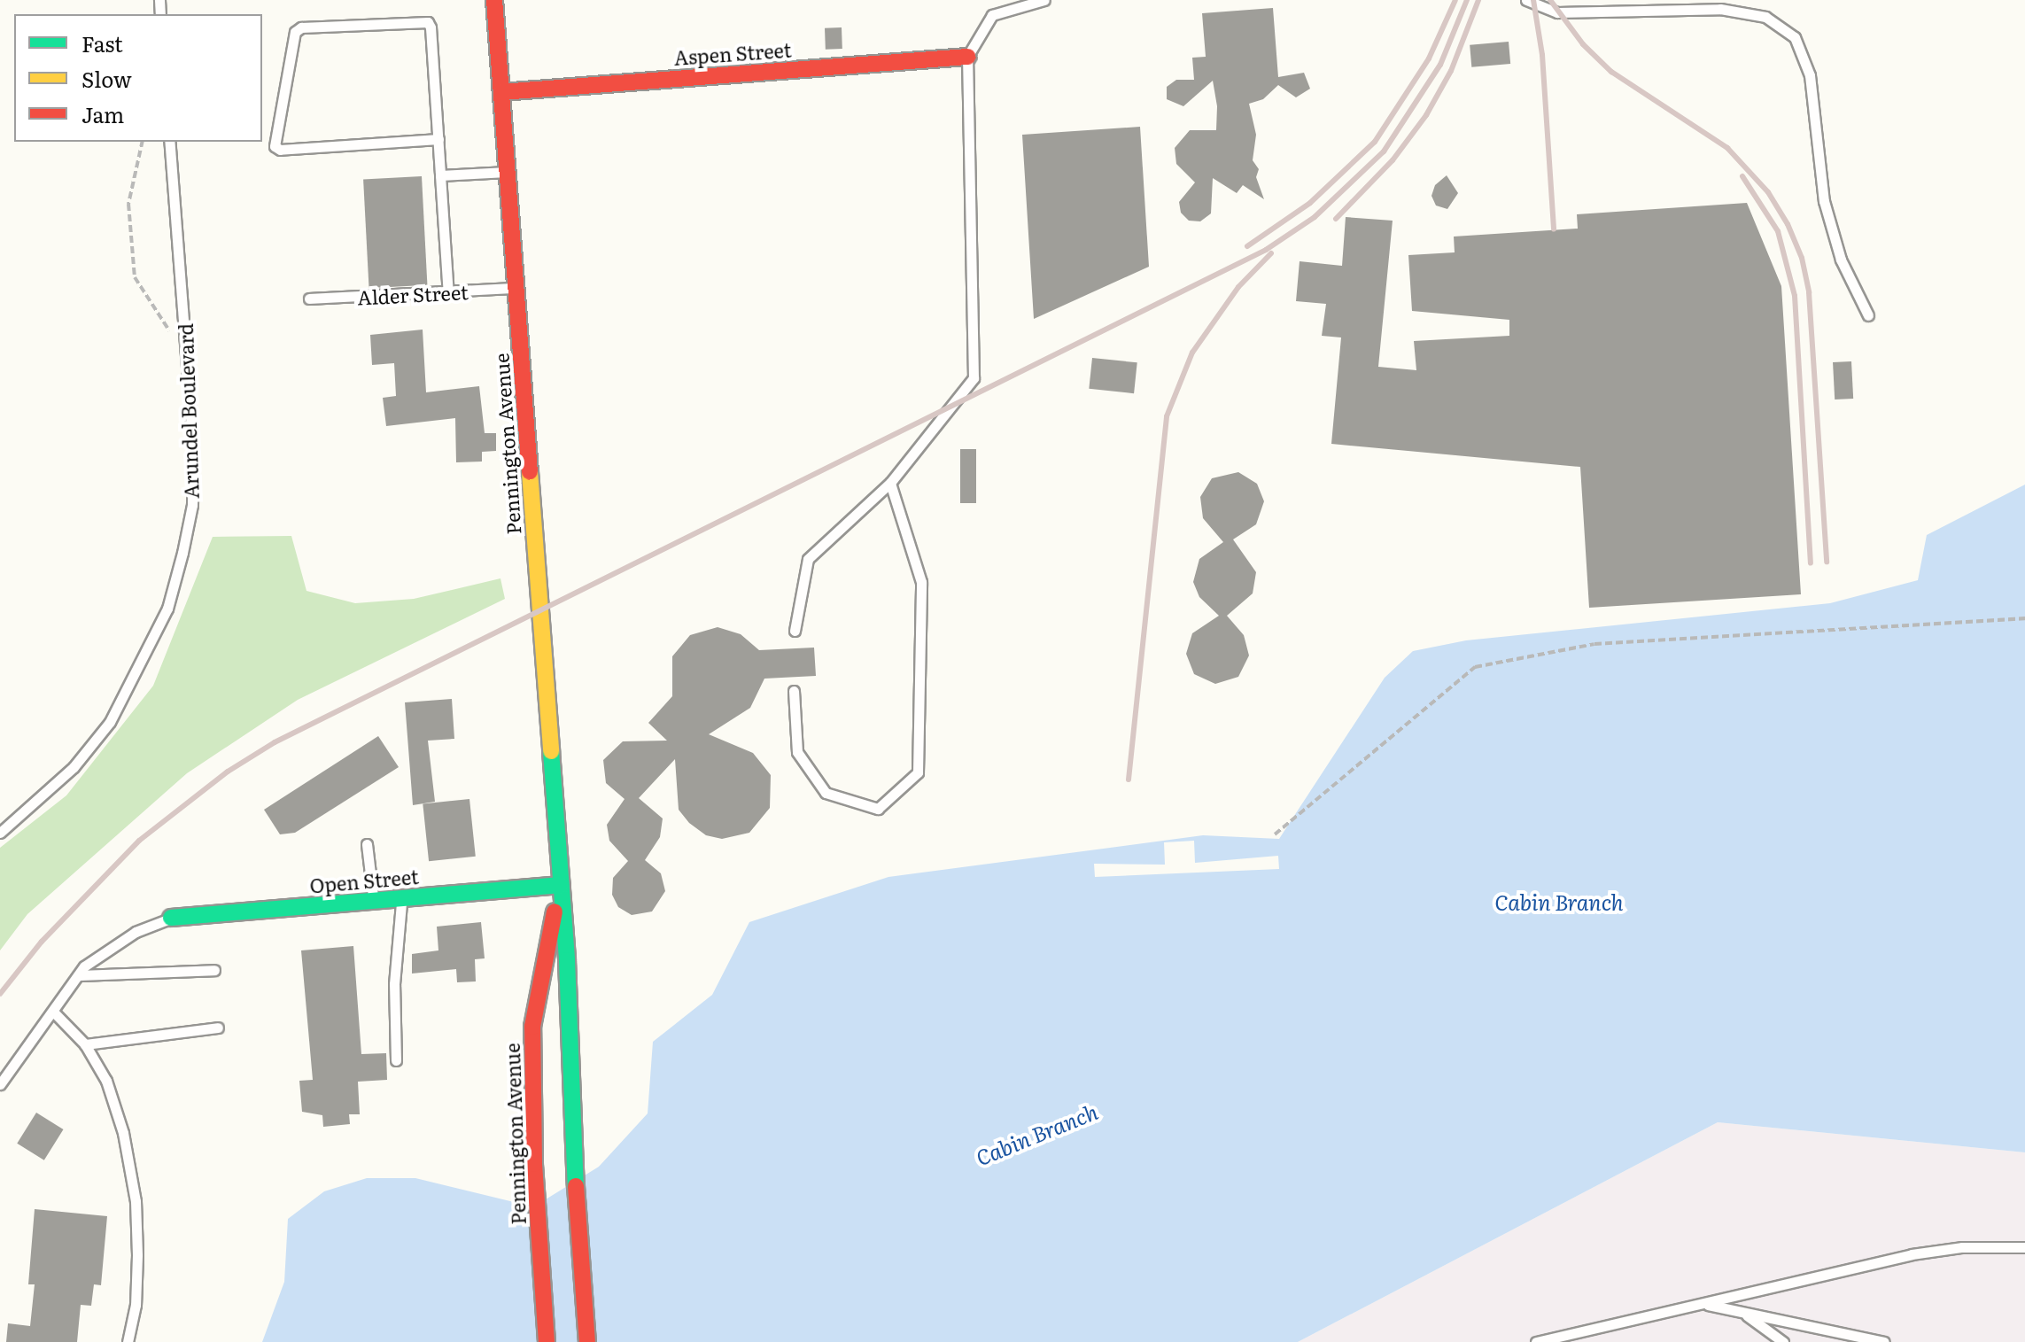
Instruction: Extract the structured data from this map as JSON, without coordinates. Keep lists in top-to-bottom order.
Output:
{
  "streets": {
    "main road": ["Aspen Street", "Pennington Avenue", "Open Street"],
    "lane": ["Alder Street", "Arundel Boulevard"]
  },
  "crossings": [
    ["Aspen Street", "Pennington Avenue"],
    ["Alder Street", "Pennington Avenue"],
    ["Pennington Avenue", "Open Street"]
  ],
  "water": ["Cabin Branch"],
  "legend": ["Fast", "Slow", "Jam"]
}
